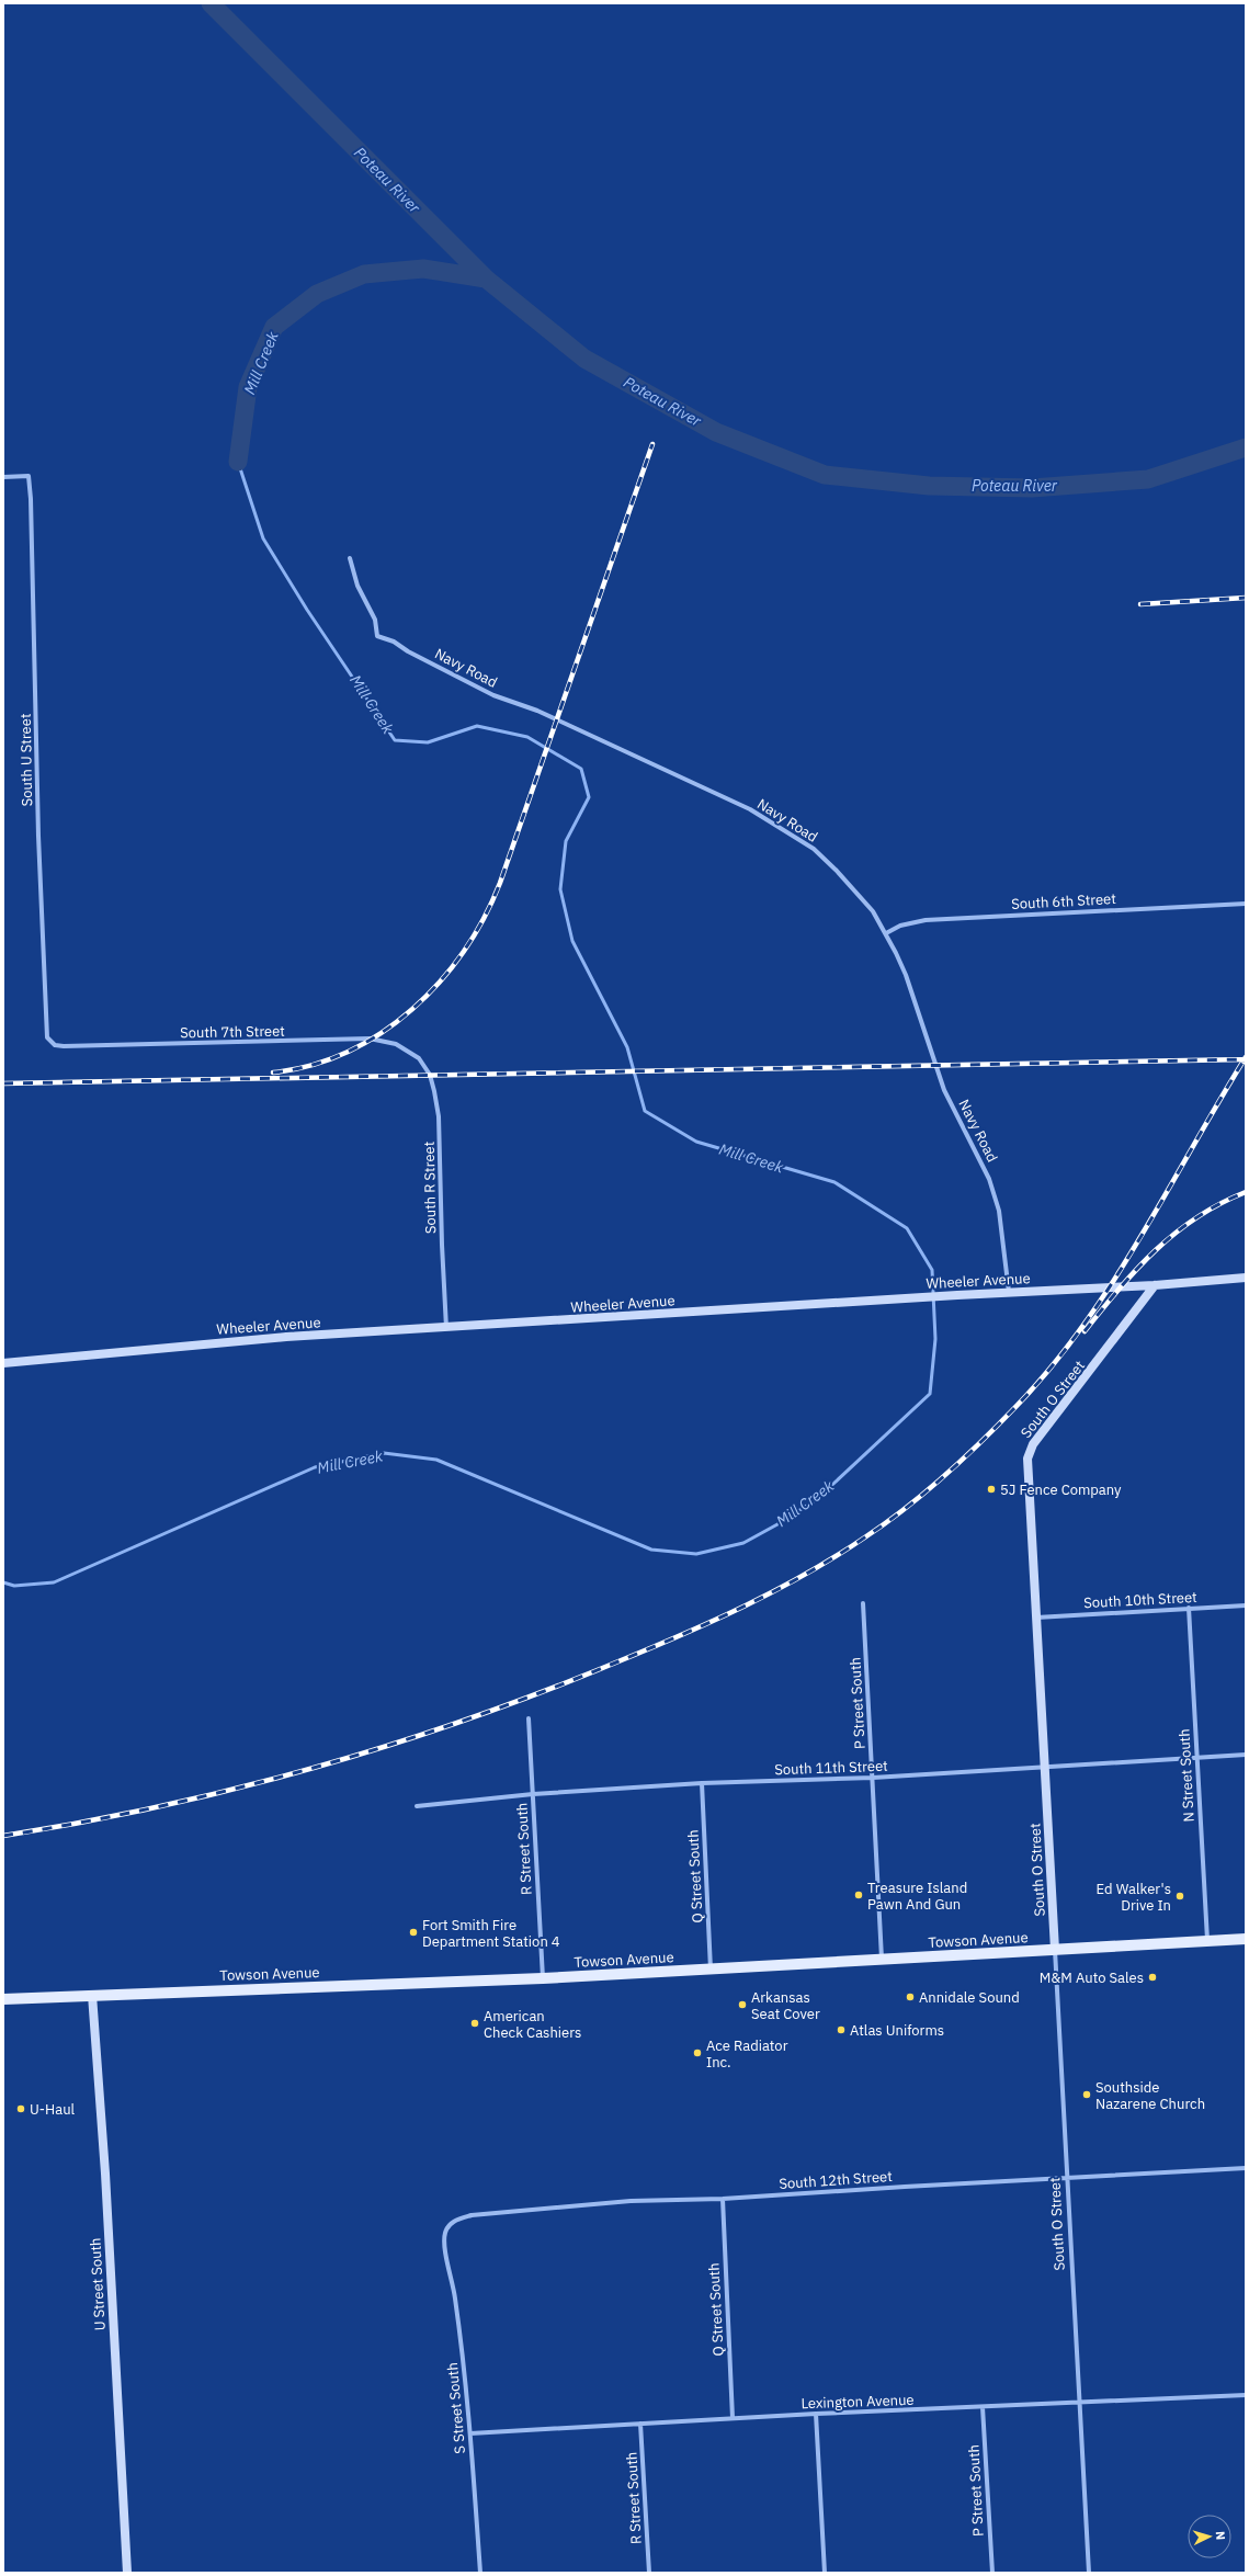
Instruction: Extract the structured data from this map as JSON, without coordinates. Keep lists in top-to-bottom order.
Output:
{
  "streets": {
    "main road": ["Towson Avenue"],
    "street": [
      "Navy Road",
      "South U Street",
      "South 6th Street",
      "South 7th Street",
      "South R Street",
      "Wheeler Avenue",
      "South O Street",
      "South 10th Street",
      "P Street South",
      "South 11th Street",
      "N Street South",
      "R Street South",
      "Q Street South",
      "South 12th Street",
      "U Street South",
      "Lexington Avenue",
      "S Street South"
    ]
  },
  "crossings": [
    ["Navy Road", "South 6th Street"],
    ["Navy Road", "Wheeler Avenue"],
    ["South U Street", "South 7th Street"],
    ["South 7th Street", "South R Street"],
    ["South R Street", "Wheeler Avenue"],
    ["Wheeler Avenue", "South O Street"],
    ["South O Street", "South 10th Street"],
    ["South O Street", "South 11th Street"],
    ["South O Street", "Towson Avenue"],
    ["South O Street", "South 12th Street"],
    ["South O Street", "Lexington Avenue"],
    ["South 10th Street", "N Street South"],
    ["P Street South", "South 11th Street"],
    ["P Street South", "Towson Avenue"],
    ["P Street South", "Lexington Avenue"],
    ["South 11th Street", "N Street South"],
    ["South 11th Street", "R Street South"],
    ["South 11th Street", "Q Street South"],
    ["N Street South", "Towson Avenue"],
    ["R Street South", "Towson Avenue"],
    ["R Street South", "Lexington Avenue"],
    ["Q Street South", "Towson Avenue"],
    ["Q Street South", "South 12th Street"],
    ["Q Street South", "Lexington Avenue"],
    ["Towson Avenue", "U Street South"],
    ["South 12th Street", "S Street South"],
    ["Lexington Avenue", "S Street South"]
  ],
  "water": ["Poteau River", "Mill Creek"],
  "places": [
    "5J Fence Company",
    "Treasure Island Pawn And Gun",
    "Ed Walker's Drive In",
    "Fort Smith Fire Department Station 4",
    "M&M Auto Sales",
    "Annidale Sound",
    "Arkansas Seat Cover",
    "American Check Cashiers",
    "Atlas Uniforms",
    "Ace Radiator Inc.",
    "Southside Nazarene Church",
    "U-Haul"
  ],
  "north": "right"
}
